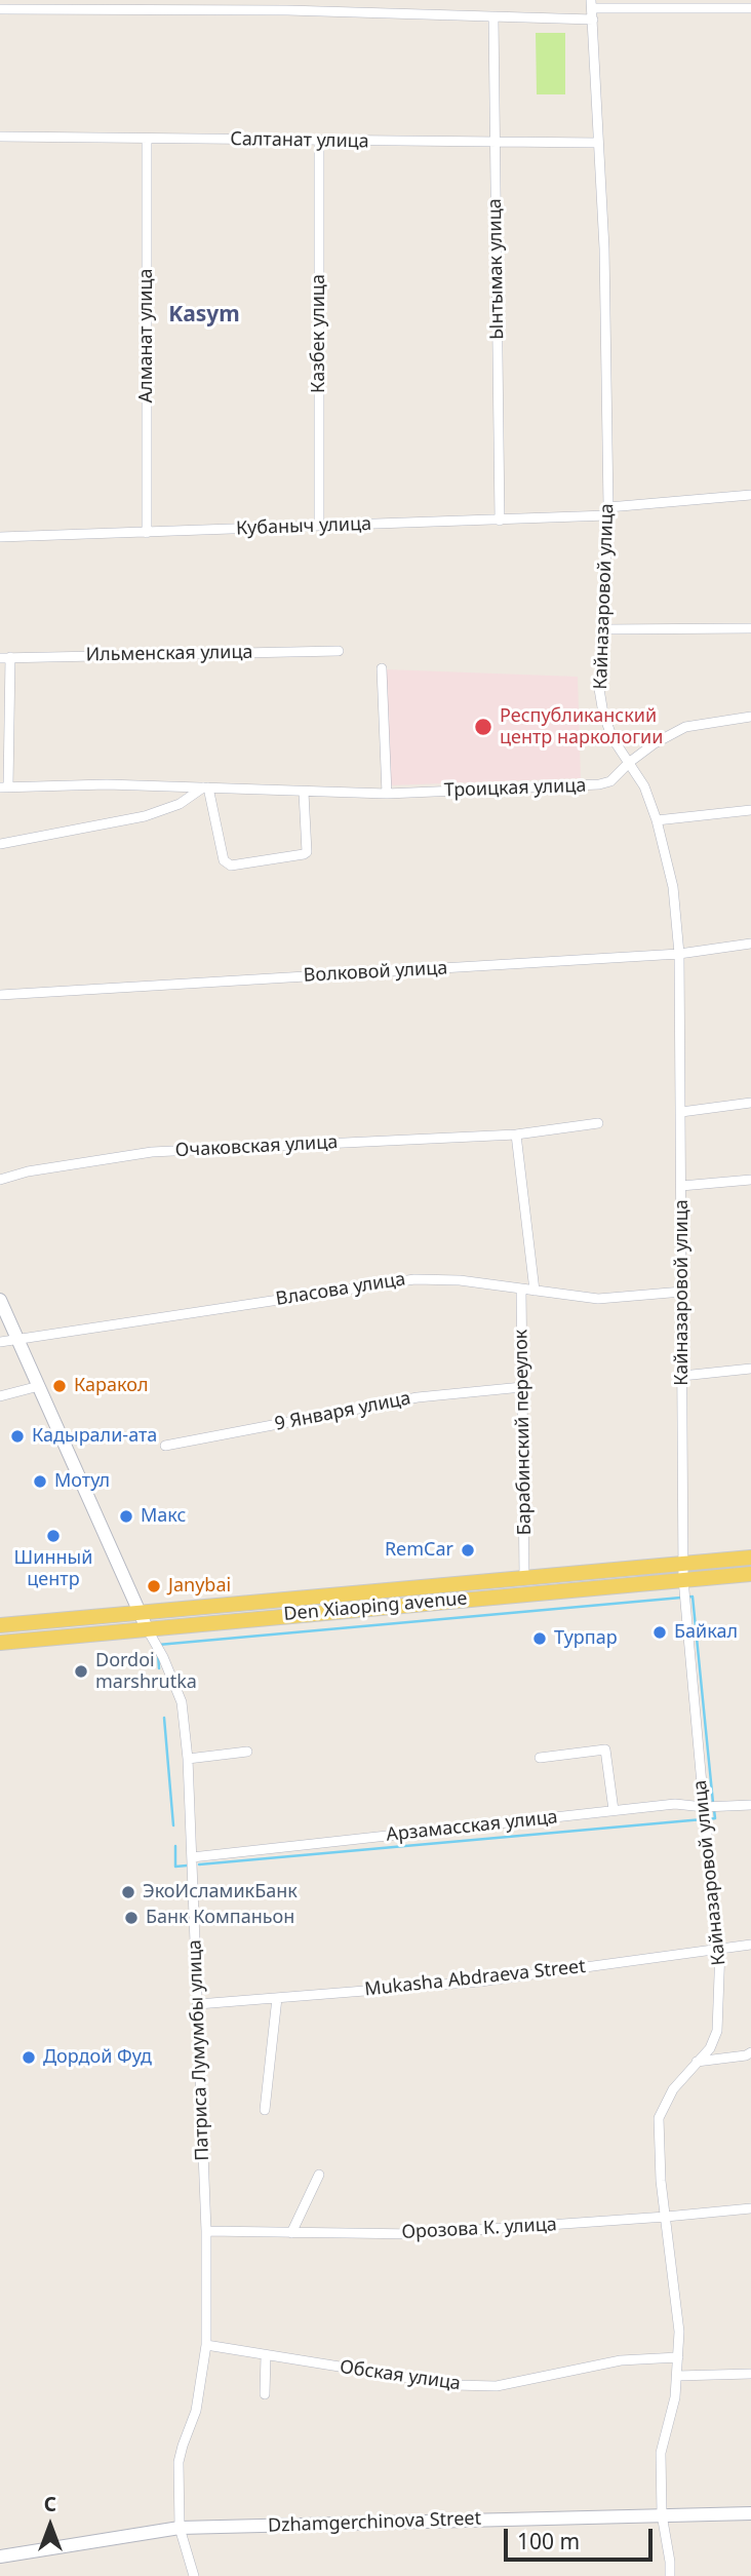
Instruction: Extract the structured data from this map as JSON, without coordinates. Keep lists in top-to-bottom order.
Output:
{
  "streets": {
    "main road": ["Den Xiaoping avenue"],
    "street": [
      "Салтанат улица",
      "Ынтымак улица",
      "Казбек улица",
      "Алманат улица",
      "Кубаныч улица",
      "Кайназаровой улица",
      "Ильменская улица",
      "Троицкая улица",
      "Волковой улица",
      "Очаковская улица",
      "Власова улица",
      "9 Января улица",
      "Барабинский переулок",
      "Арзамасская улица",
      "Mukasha Abdraeva Street",
      "Патриса Лумумбы улица",
      "Орозова К. улица",
      "Обская улица",
      "Dzhamgerchinova Street"
    ]
  },
  "crossings": [
    ["Салтанат улица", "Ынтымак улица"],
    ["Салтанат улица", "Казбек улица"],
    ["Салтанат улица", "Алманат улица"],
    ["Салтанат улица", "Кайназаровой улица"],
    ["Ынтымак улица", "Кубаныч улица"],
    ["Казбек улица", "Кубаныч улица"],
    ["Алманат улица", "Кубаныч улица"],
    ["Кубаныч улица", "Кайназаровой улица"],
    ["Кайназаровой улица", "Троицкая улица"],
    ["Кайназаровой улица", "Волковой улица"],
    ["Кайназаровой улица", "Власова улица"],
    ["Кайназаровой улица", "Den Xiaoping avenue"],
    ["Кайназаровой улица", "Арзамасская улица"],
    ["Кайназаровой улица", "Mukasha Abdraeva Street"],
    ["Кайназаровой улица", "Орозова К. улица"],
    ["Кайназаровой улица", "Обская улица"],
    ["Кайназаровой улица", "Dzhamgerchinova Street"],
    ["Власова улица", "Барабинский переулок"],
    ["Власова улица", "Патриса Лумумбы улица"],
    ["9 Января улица", "Барабинский переулок"],
    ["Барабинский переулок", "Den Xiaoping avenue"],
    ["Den Xiaoping avenue", "Патриса Лумумбы улица"],
    ["Арзамасская улица", "Патриса Лумумбы улица"],
    ["Mukasha Abdraeva Street", "Патриса Лумумбы улица"],
    ["Патриса Лумумбы улица", "Орозова К. улица"],
    ["Патриса Лумумбы улица", "Обская улица"],
    ["Патриса Лумумбы улица", "Dzhamgerchinova Street"]
  ],
  "districts": ["Kasym"],
  "places": [
    "Республиканский центр наркологии",
    "Каракол",
    "Кадырали-ата",
    "Мотул",
    "Макс",
    "Шинный центр",
    "RemCar",
    "Janybai",
    "Байкал",
    "Турпар",
    "Dordoi marshrutka",
    "ЭкоИсламикБанк",
    "Банк Компаньон",
    "Дордой Фуд"
  ],
  "scale_bar": "100 m",
  "north": "top"
}
